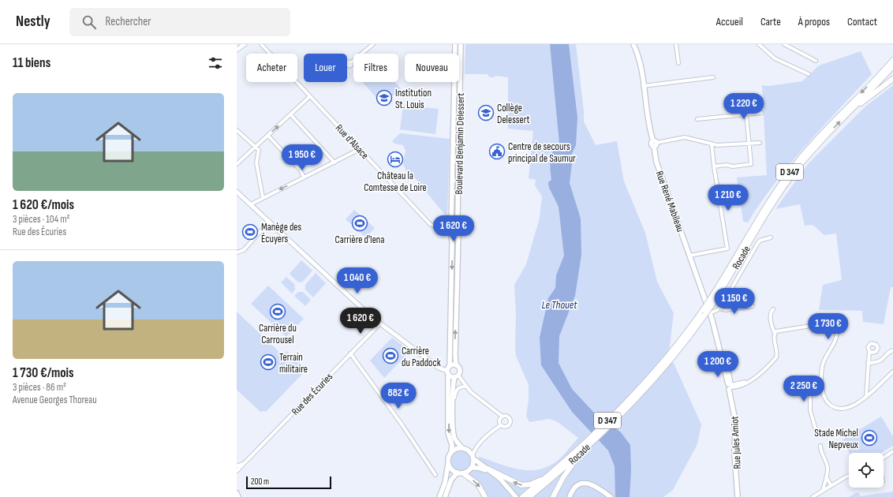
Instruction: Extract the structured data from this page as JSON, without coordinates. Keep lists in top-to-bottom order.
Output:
{
  "streets": {
    "highway": ["D 347", "Rocade"],
    "main road": ["Boulevard Benjamin Delessert", "Rue René Mabileau", "Rue Jules Amiot"],
    "street": ["Rue d'Alsace", "Rue des Écuries"]
  },
  "crossings": [
    ["Rue d'Alsace", "Boulevard Benjamin Delessert"],
    ["D 347", "Rocade"],
    ["Rue René Mabileau", "Rue Jules Amiot"]
  ],
  "water": ["Le Thouet"],
  "places": {
    "school or university": ["Institution St. Louis", "Collège Delessert"],
    "public building": ["Centre de secours principal de Saumur"],
    "hotel": ["Château la Comtesse de Loire"],
    "sports": [
      "Carrière d'Iena",
      "Manège des Écuyers",
      "Carrière du Carrousel",
      "Carrière du Paddock",
      "Terrain militaire",
      "Stade Michel Nepveux"
    ]
  },
  "scale_bar": "200 m",
  "page": {
    "header": "Nestly",
    "search": "Rechercher",
    "nav": [
      "Accueil",
      "Carte",
      "À propos",
      "Contact"
    ],
    "heading": "11 biens",
    "chip": [
      "Acheter",
      "Louer",
      "Filtres",
      "Nouveau"
    ],
    "list": [
      {
        "name": "1 620 €/mois",
        "note": "3 pièces · 104 m² · Rue des Écuries"
      },
      {
        "name": "1 730 €/mois",
        "note": "3 pièces · 86 m² · Avenue Georges Thoreau"
      }
    ],
    "price": [
      "1 220 €",
      "1 950 €",
      "1 210 €",
      "1 620 €",
      "1 040 €",
      "1 150 €",
      "1 620 €",
      "1 730 €",
      "1 200 €",
      "2 250 €",
      "882 €"
    ],
    "scale": "200 m"
  }
}
